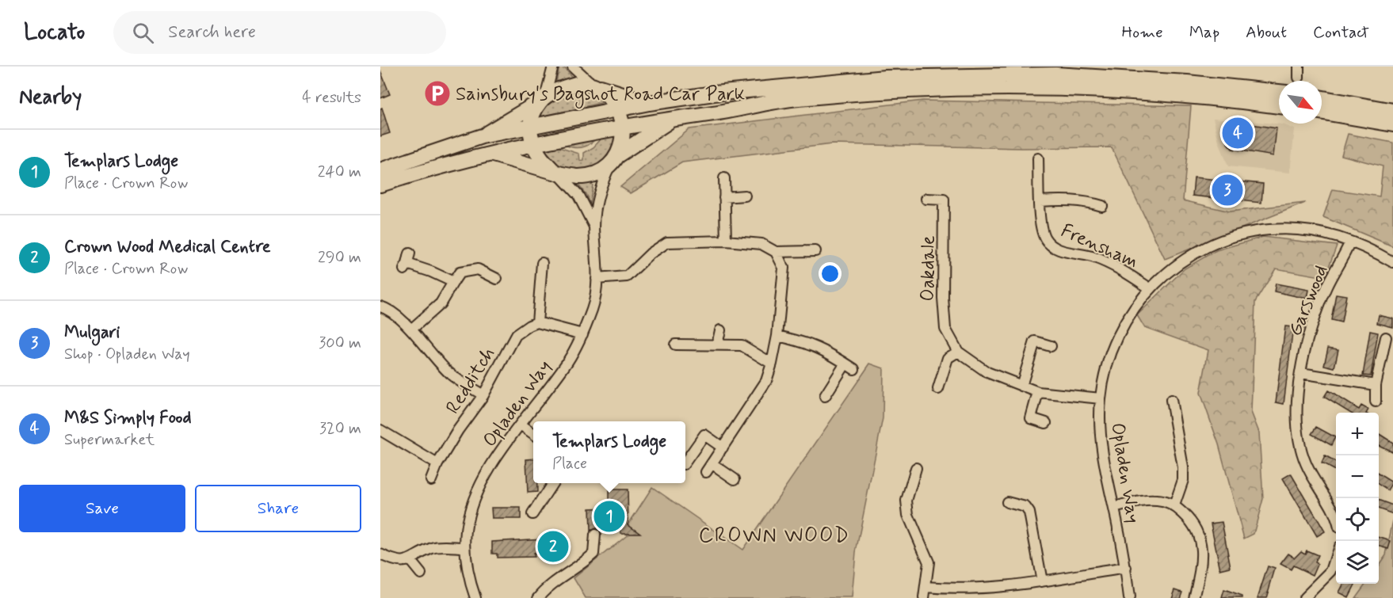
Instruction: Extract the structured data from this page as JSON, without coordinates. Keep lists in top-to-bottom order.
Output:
{
  "streets": {
    "street": [
      "Frensham",
      "Oakdale",
      "Garswood",
      "Redditch",
      "Opladen Way"
    ]
  },
  "crossings": [
    ["Frensham", "Opladen Way"],
    ["Oakdale", "Opladen Way"],
    ["Garswood", "Opladen Way"]
  ],
  "districts": ["CROWN WOOD"],
  "places": {
    "parking": ["Sainsbury's Bagshot Road Car Park"]
  },
  "north": "bottom right",
  "page": {
    "header": "Locato",
    "search": "Search here",
    "nav": [
      "Home",
      "Map",
      "About",
      "Contact"
    ],
    "heading": ["Nearby", "4 results"],
    "pins": [
      "4",
      "3",
      "1",
      "2"
    ],
    "list": [
      {
        "mark": "1",
        "name": "Templars Lodge",
        "note": "Place · Crown Row",
        "value": "240 m"
      },
      {
        "mark": "2",
        "name": "Crown Wood Medical Centre",
        "note": "Place · Crown Row",
        "value": "290 m"
      },
      {
        "mark": "3",
        "name": "Mulgari",
        "note": "Shop · Opladen Way",
        "value": "300 m"
      },
      {
        "mark": "4",
        "name": "M&S Simply Food",
        "note": "Supermarket",
        "value": "320 m"
      }
    ],
    "map_buttons": ["+", "−"],
    "popup": ["Templars Lodge", "Place"],
    "buttons": ["Save", "Share"]
  }
}
